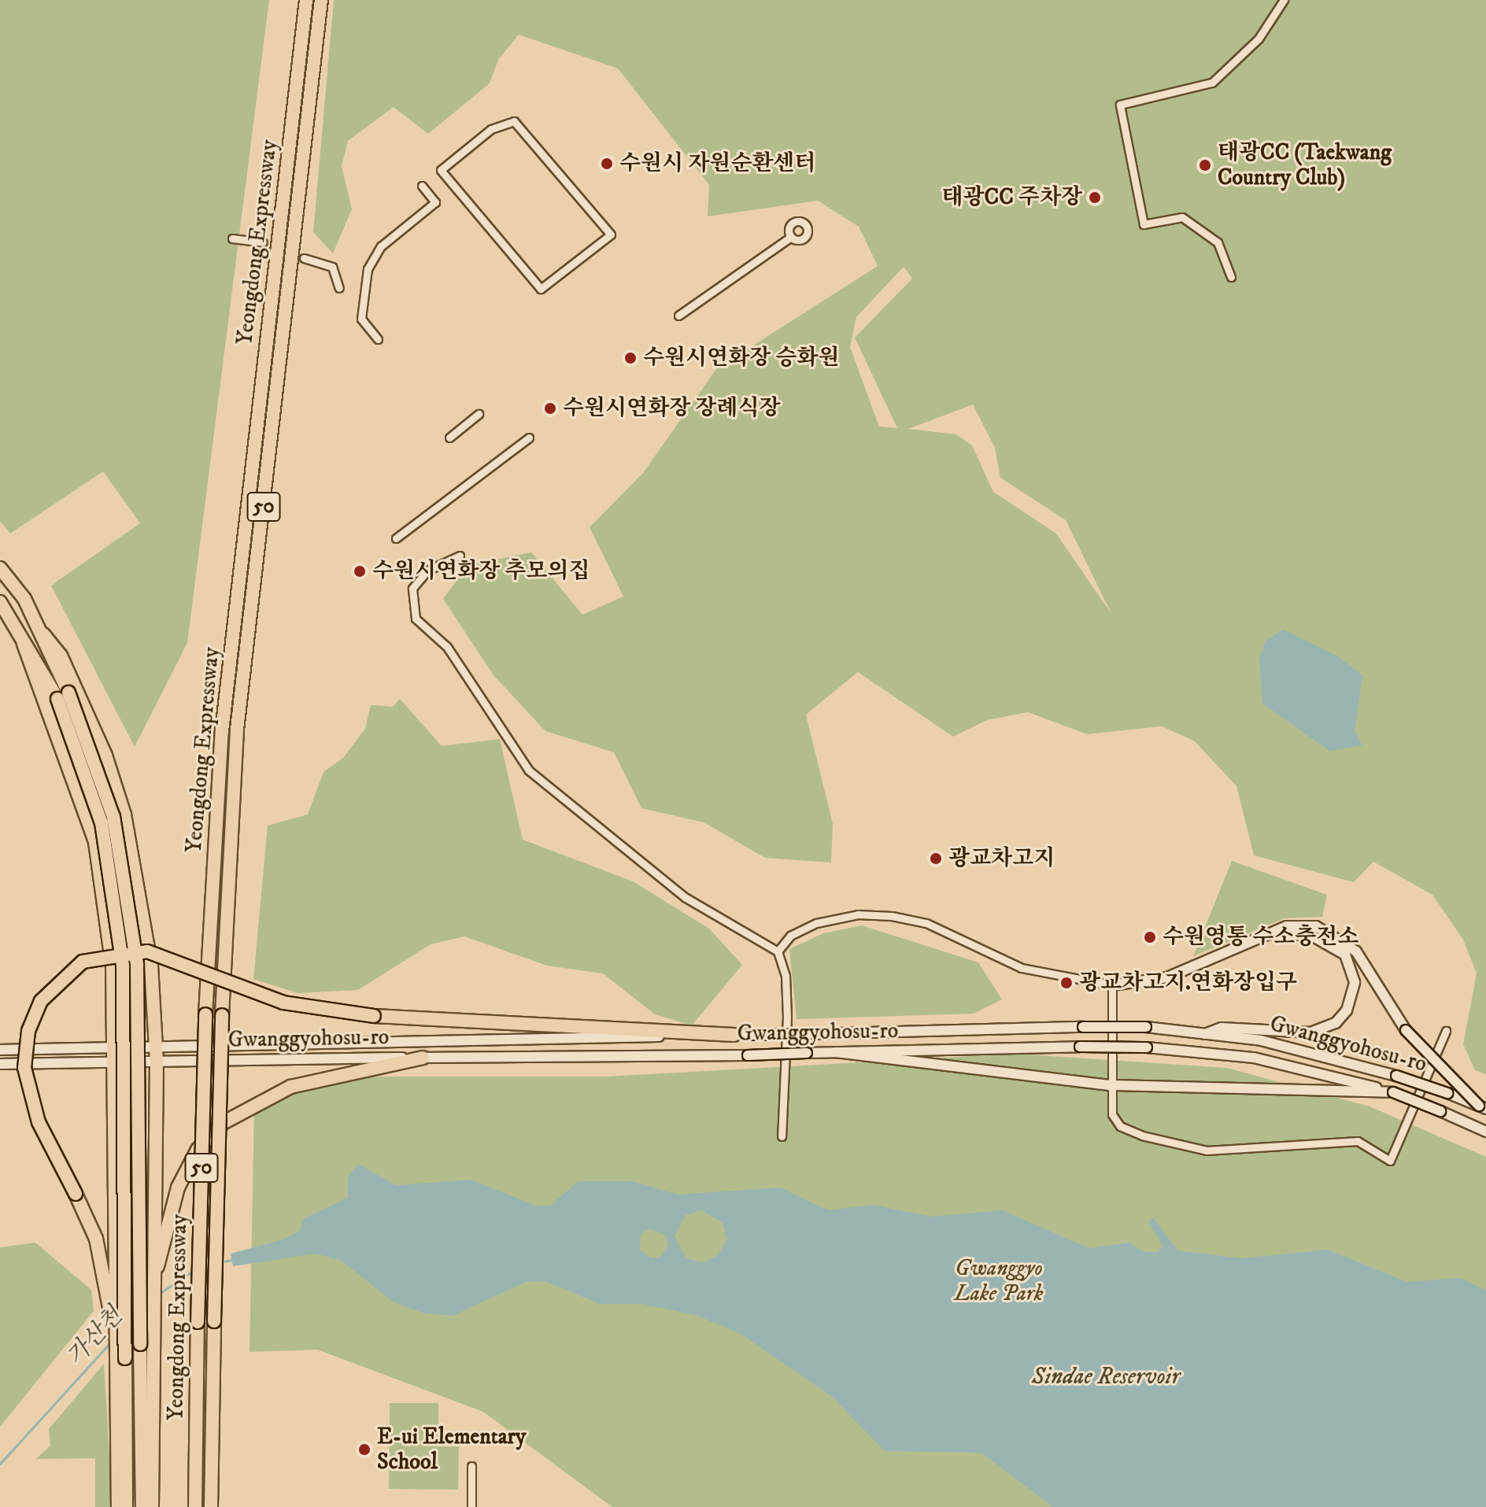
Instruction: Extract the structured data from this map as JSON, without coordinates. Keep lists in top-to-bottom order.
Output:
{
  "streets": {
    "highway": ["Yeongdong Expressway", "50"],
    "main road": ["Gwanggyohosu-ro"]
  },
  "water": ["가산천", "Sindae Reservoir"],
  "parks": ["Gwanggyo Lake Park"],
  "places": [
    "수원시 자원순환센터",
    "태광CC (Taekwang Country Club)",
    "태광CC 주차장",
    "수원시연화장 승화원",
    "수원시연화장 장례식장",
    "수원시연화장 추모의집",
    "광교차고지",
    "수원영통 수소충전소",
    "광교차고지.연화장입구",
    "E-ui Elementary School"
  ]
}
